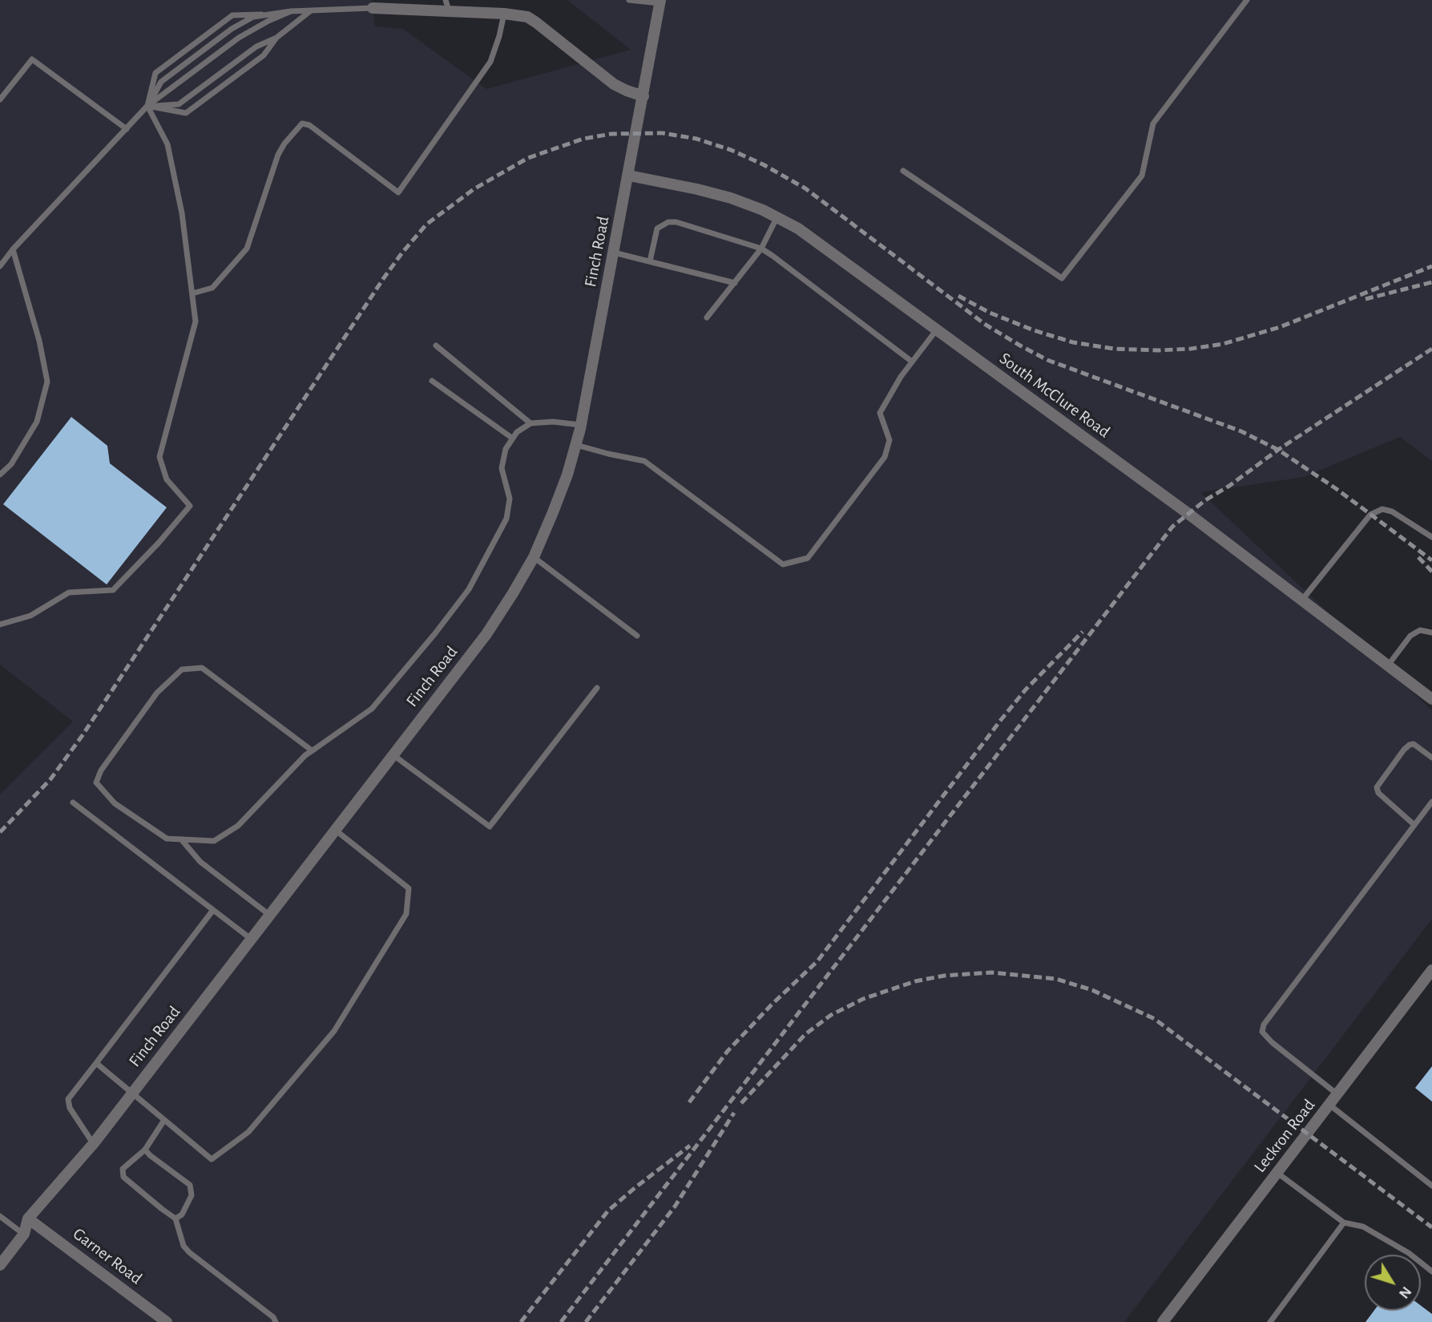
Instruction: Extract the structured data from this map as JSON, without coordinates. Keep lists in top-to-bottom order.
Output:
{
  "streets": {
    "street": [
      "Finch Road",
      "South McClure Road",
      "Leckron Road",
      "Garner Road"
    ]
  },
  "crossings": [
    ["Finch Road", "South McClure Road"],
    ["Finch Road", "Garner Road"]
  ],
  "north": "bottom right"
}
